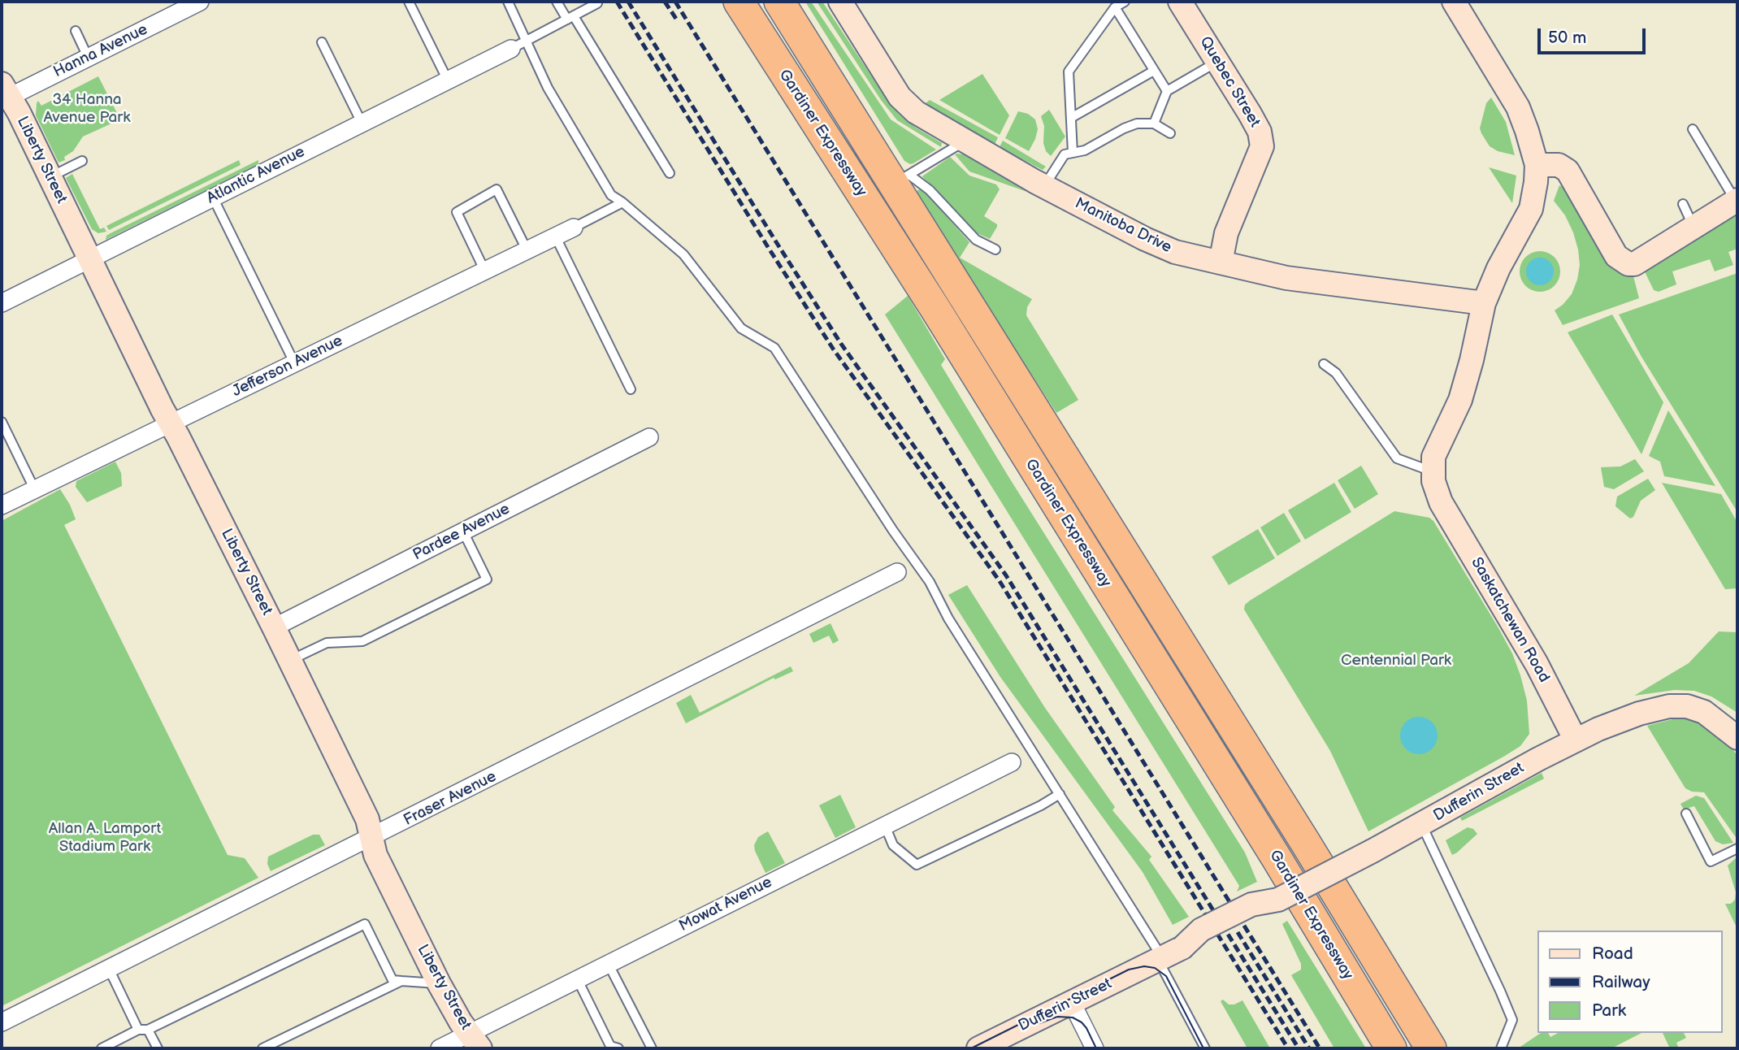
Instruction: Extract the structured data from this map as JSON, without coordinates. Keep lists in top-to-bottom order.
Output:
{
  "streets": {
    "highway": ["Gardiner Expressway"],
    "street": [
      "Hanna Avenue",
      "Quebec Street",
      "Liberty Street",
      "Atlantic Avenue",
      "Manitoba Drive",
      "Jefferson Avenue",
      "Pardee Avenue",
      "Saskatchewan Road",
      "Dufferin Street",
      "Fraser Avenue",
      "Mowat Avenue"
    ]
  },
  "crossings": [
    ["Hanna Avenue", "Liberty Street"],
    ["Quebec Street", "Manitoba Drive"],
    ["Liberty Street", "Atlantic Avenue"],
    ["Liberty Street", "Jefferson Avenue"],
    ["Liberty Street", "Pardee Avenue"],
    ["Liberty Street", "Fraser Avenue"],
    ["Liberty Street", "Mowat Avenue"],
    ["Saskatchewan Road", "Dufferin Street"]
  ],
  "parks": ["34 Hanna Avenue Park", "Centennial Park", "Allan A. Lamport Stadium Park"],
  "legend": ["Road", "Railway", "Park"],
  "scale_bar": "50 m"
}
